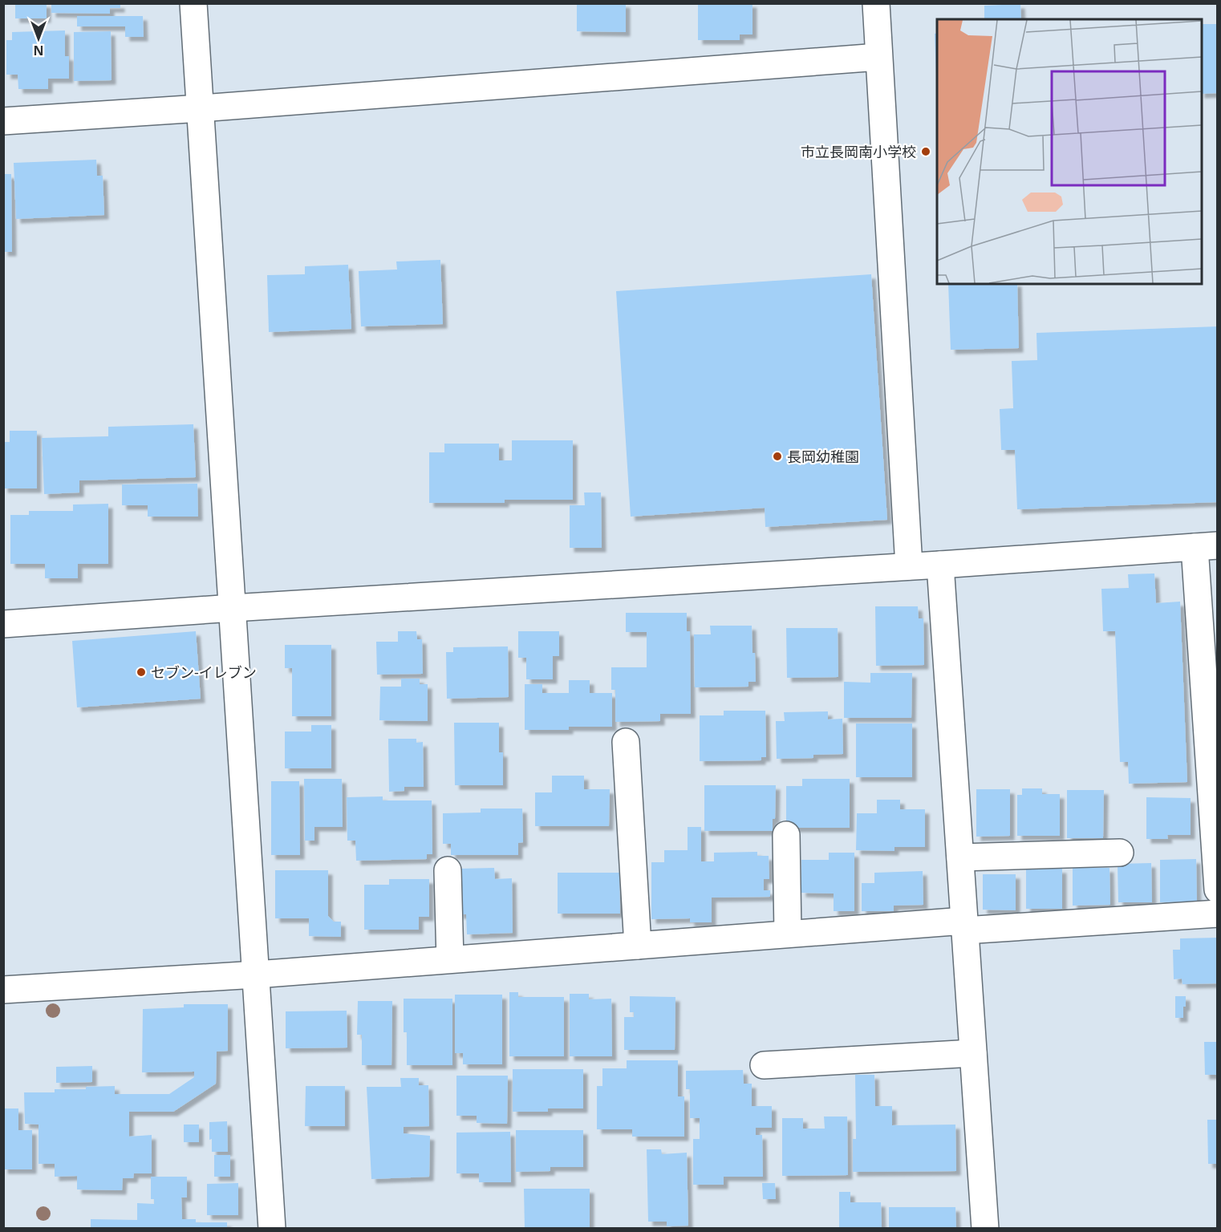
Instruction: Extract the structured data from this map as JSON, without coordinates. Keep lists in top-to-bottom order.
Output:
{
  "places": ["市立長岡南小学校", "長岡幼稚園", "セブン-イレブン"],
  "north": "bottom"
}
